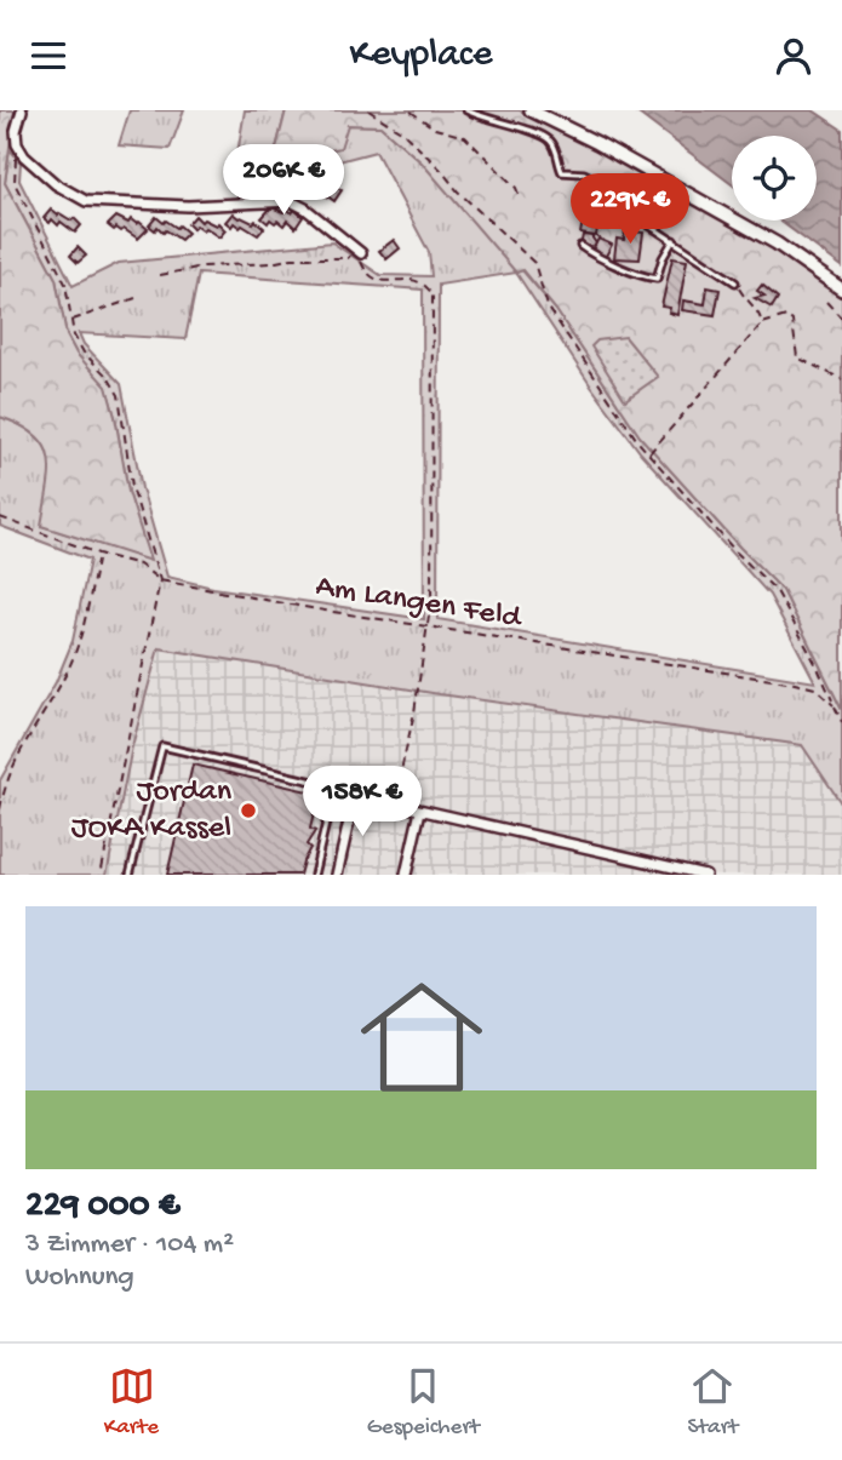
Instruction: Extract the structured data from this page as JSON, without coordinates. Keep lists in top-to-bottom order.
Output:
{
  "streets": {
    "path": ["Am Langen Feld"]
  },
  "places": ["Jordan JOKA Kassel"],
  "page": {
    "header": "Keyplace",
    "price": ["206K €", "229K €", "158K €"],
    "list": [
      {
        "name": "229 000 €",
        "note": "3 Zimmer · 104 m² · Wohnung"
      }
    ],
    "tabs": ["Karte", "Gespeichert", "Start"]
  }
}
